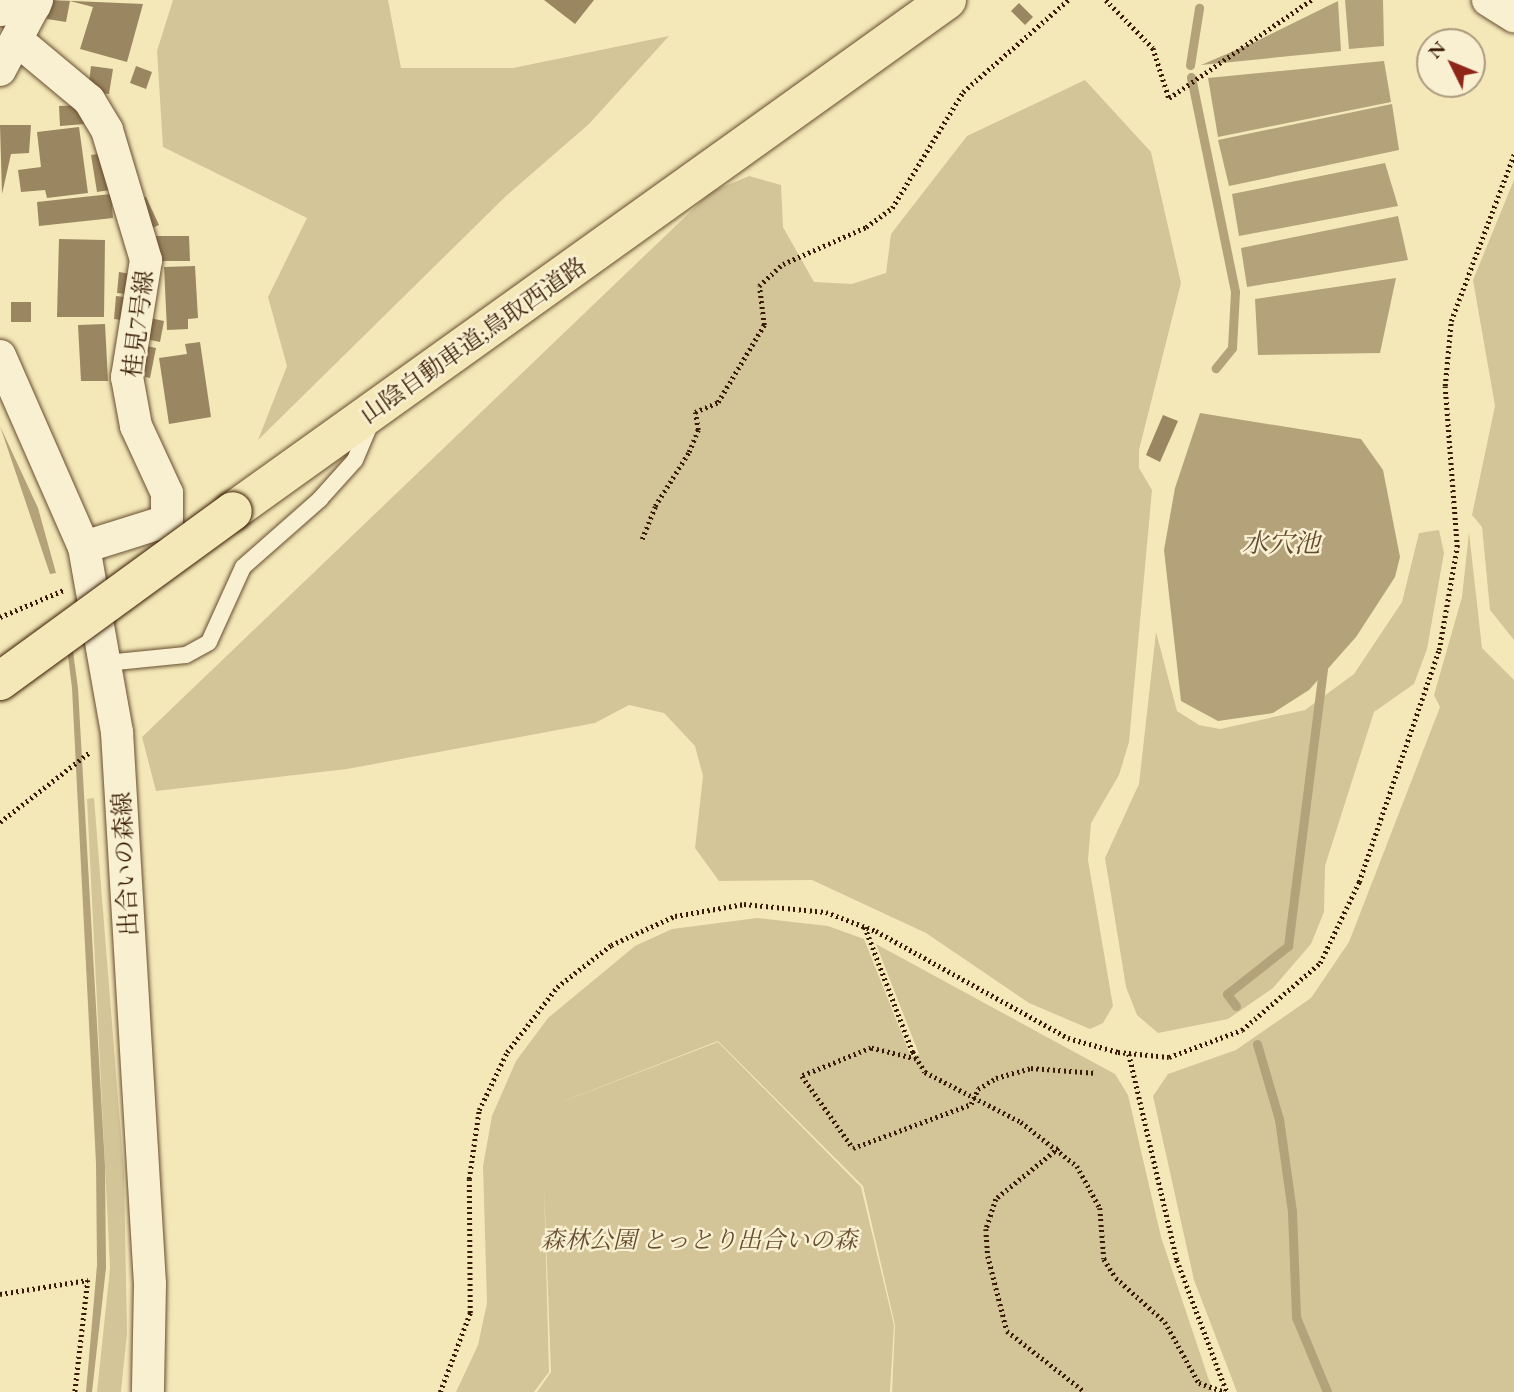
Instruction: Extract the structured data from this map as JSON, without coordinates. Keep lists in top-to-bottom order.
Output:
{
  "streets": {
    "highway": ["山陰自動車道;鳥取西道路"],
    "street": ["桂見7号線", "出合いの森線"]
  },
  "crossings": [
    ["桂見7号線", "出合いの森線"]
  ],
  "water": ["水穴池"],
  "parks": ["森林公園 とっとり出合いの森"],
  "north": "top left"
}
